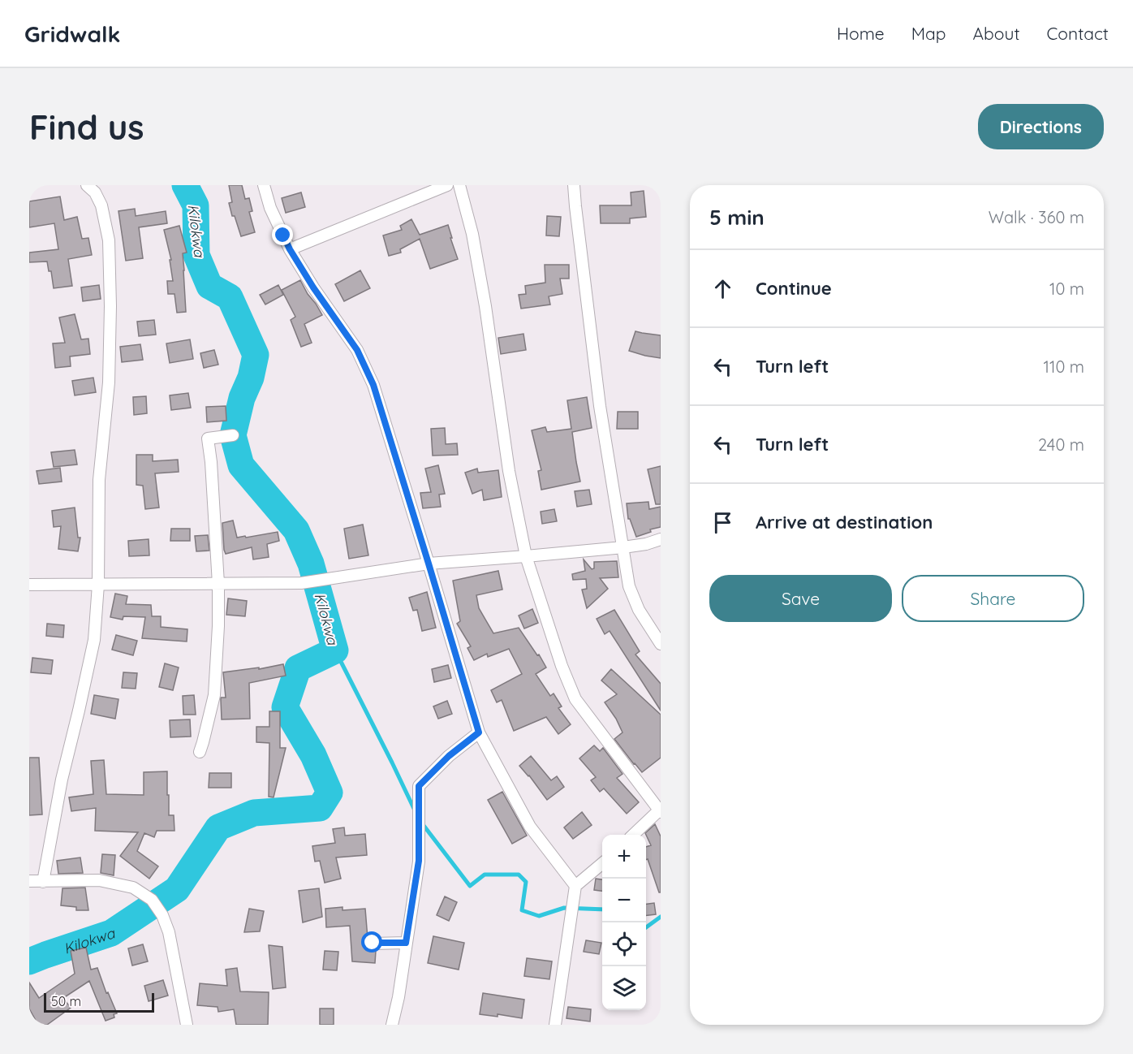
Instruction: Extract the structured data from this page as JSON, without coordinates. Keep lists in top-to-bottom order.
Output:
{
  "water": ["Kilokwa"],
  "scale_bar": "50 m",
  "page": {
    "header": "Gridwalk",
    "nav": [
      "Home",
      "Map",
      "About",
      "Contact"
    ],
    "buttons": [
      "Directions",
      ["Save", "Share"]
    ],
    "title": "Find us",
    "heading": ["5 min", "Walk · 360 m"],
    "list": [
      ["Continue", "10 m"],
      ["Turn left", "110 m"],
      ["Turn left", "240 m"],
      "Arrive at destination"
    ],
    "map_buttons": ["+", "−"],
    "scale": "50 m"
  }
}
